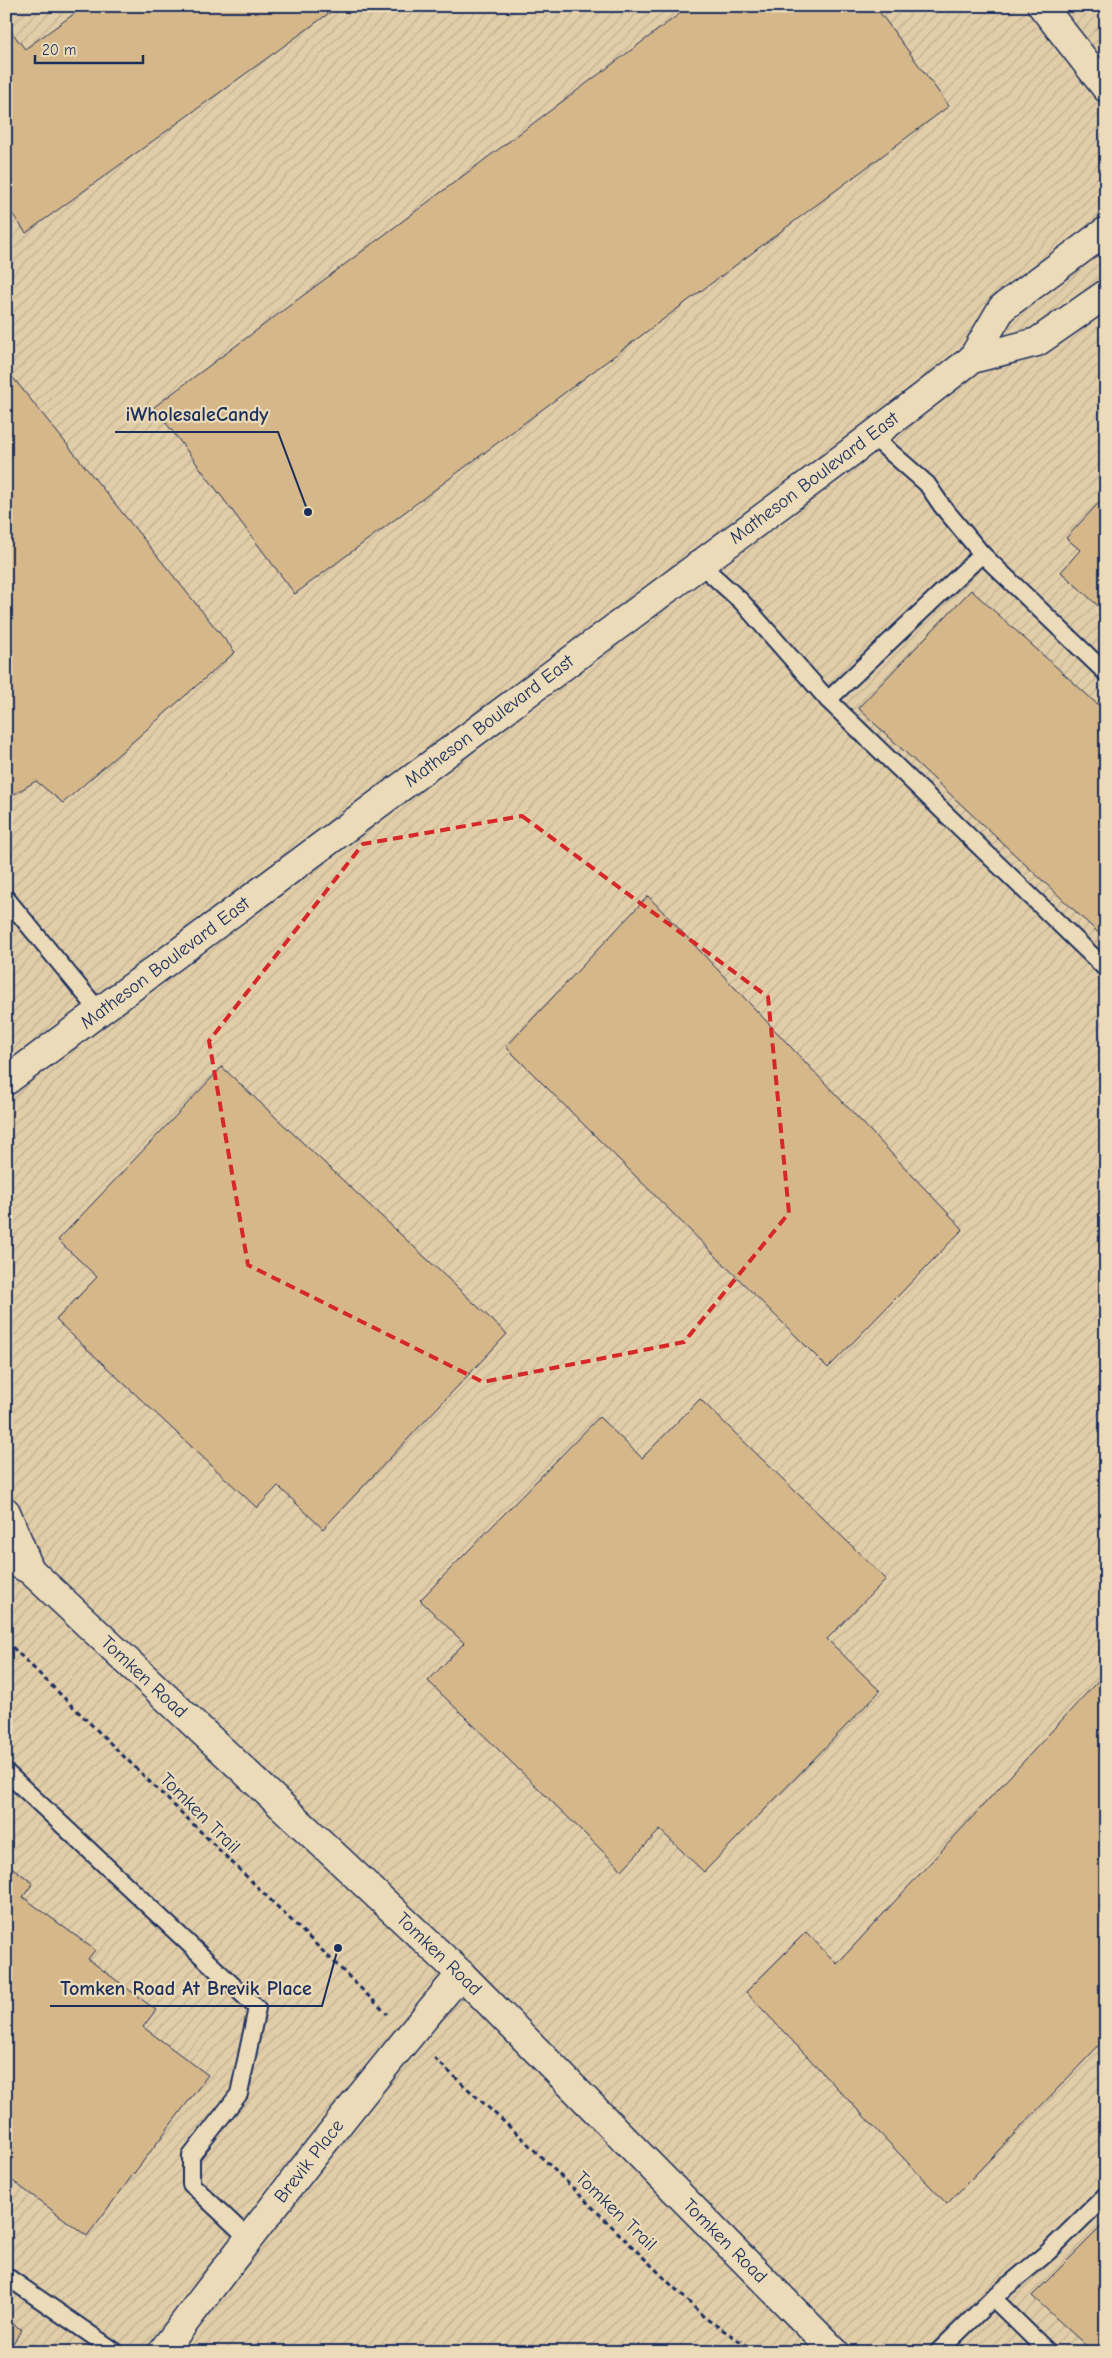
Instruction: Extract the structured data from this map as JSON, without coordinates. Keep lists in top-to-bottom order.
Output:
{
  "streets": {
    "street": ["Matheson Boulevard East", "Tomken Road", "Brevik Place"],
    "path": ["Tomken Trail"]
  },
  "crossings": [
    ["Tomken Road", "Brevik Place"]
  ],
  "places": ["iWholesaleCandy", "Tomken Road At Brevik Place"],
  "scale_bar": "20 m"
}
